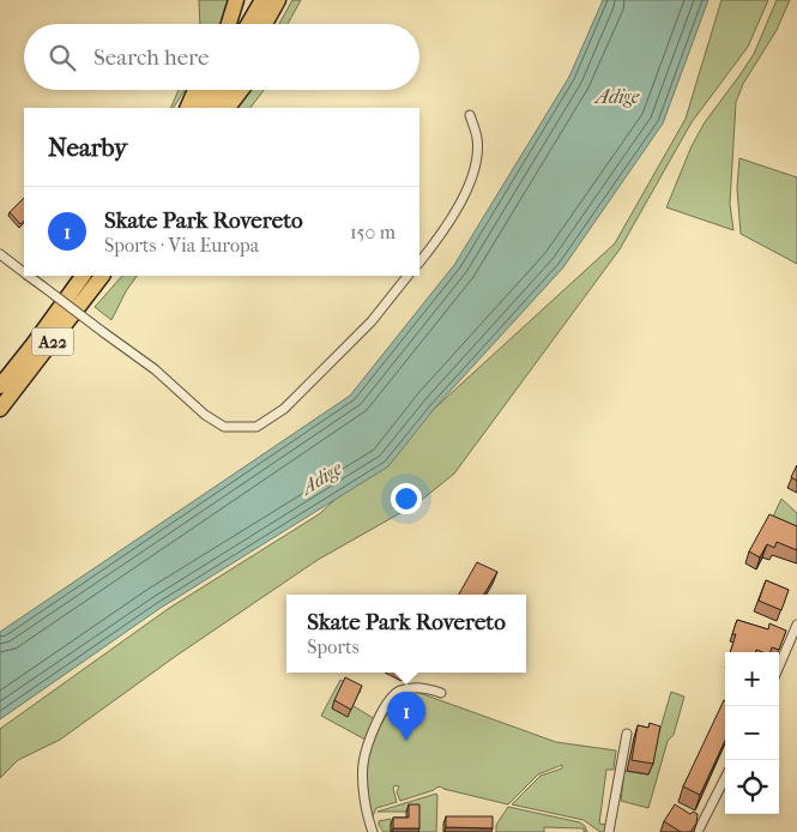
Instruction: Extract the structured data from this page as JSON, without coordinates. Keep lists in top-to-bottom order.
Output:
{
  "streets": {
    "highway": ["A22"]
  },
  "water": ["Adige"],
  "page": {
    "search": "Search here",
    "heading": "Nearby",
    "list": [
      {
        "mark": "1",
        "name": "Skate Park Rovereto",
        "note": "Sports · Via Europa",
        "value": "150 m"
      }
    ],
    "popup": ["Skate Park Rovereto", "Sports"],
    "map_buttons": ["+", "−"],
    "pins": "1"
  }
}
